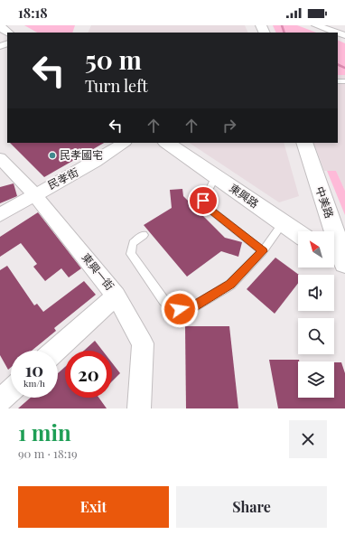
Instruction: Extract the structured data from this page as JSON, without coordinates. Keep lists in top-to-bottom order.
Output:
{
  "streets": {
    "street": [
      "民孝街",
      "東興路",
      "中美路",
      "東興一街"
    ]
  },
  "crossings": [
    ["民孝街", "東興一街"]
  ],
  "places": ["民孝國宅"],
  "north": "top left",
  "page": {
    "status": "18:18",
    "turn": ["50 m", "Turn left"],
    "speed": "10 km/h",
    "limit": "20",
    "heading": ["1 min", "90 m · 18:19"],
    "buttons": ["Exit", "Share"]
  }
}
